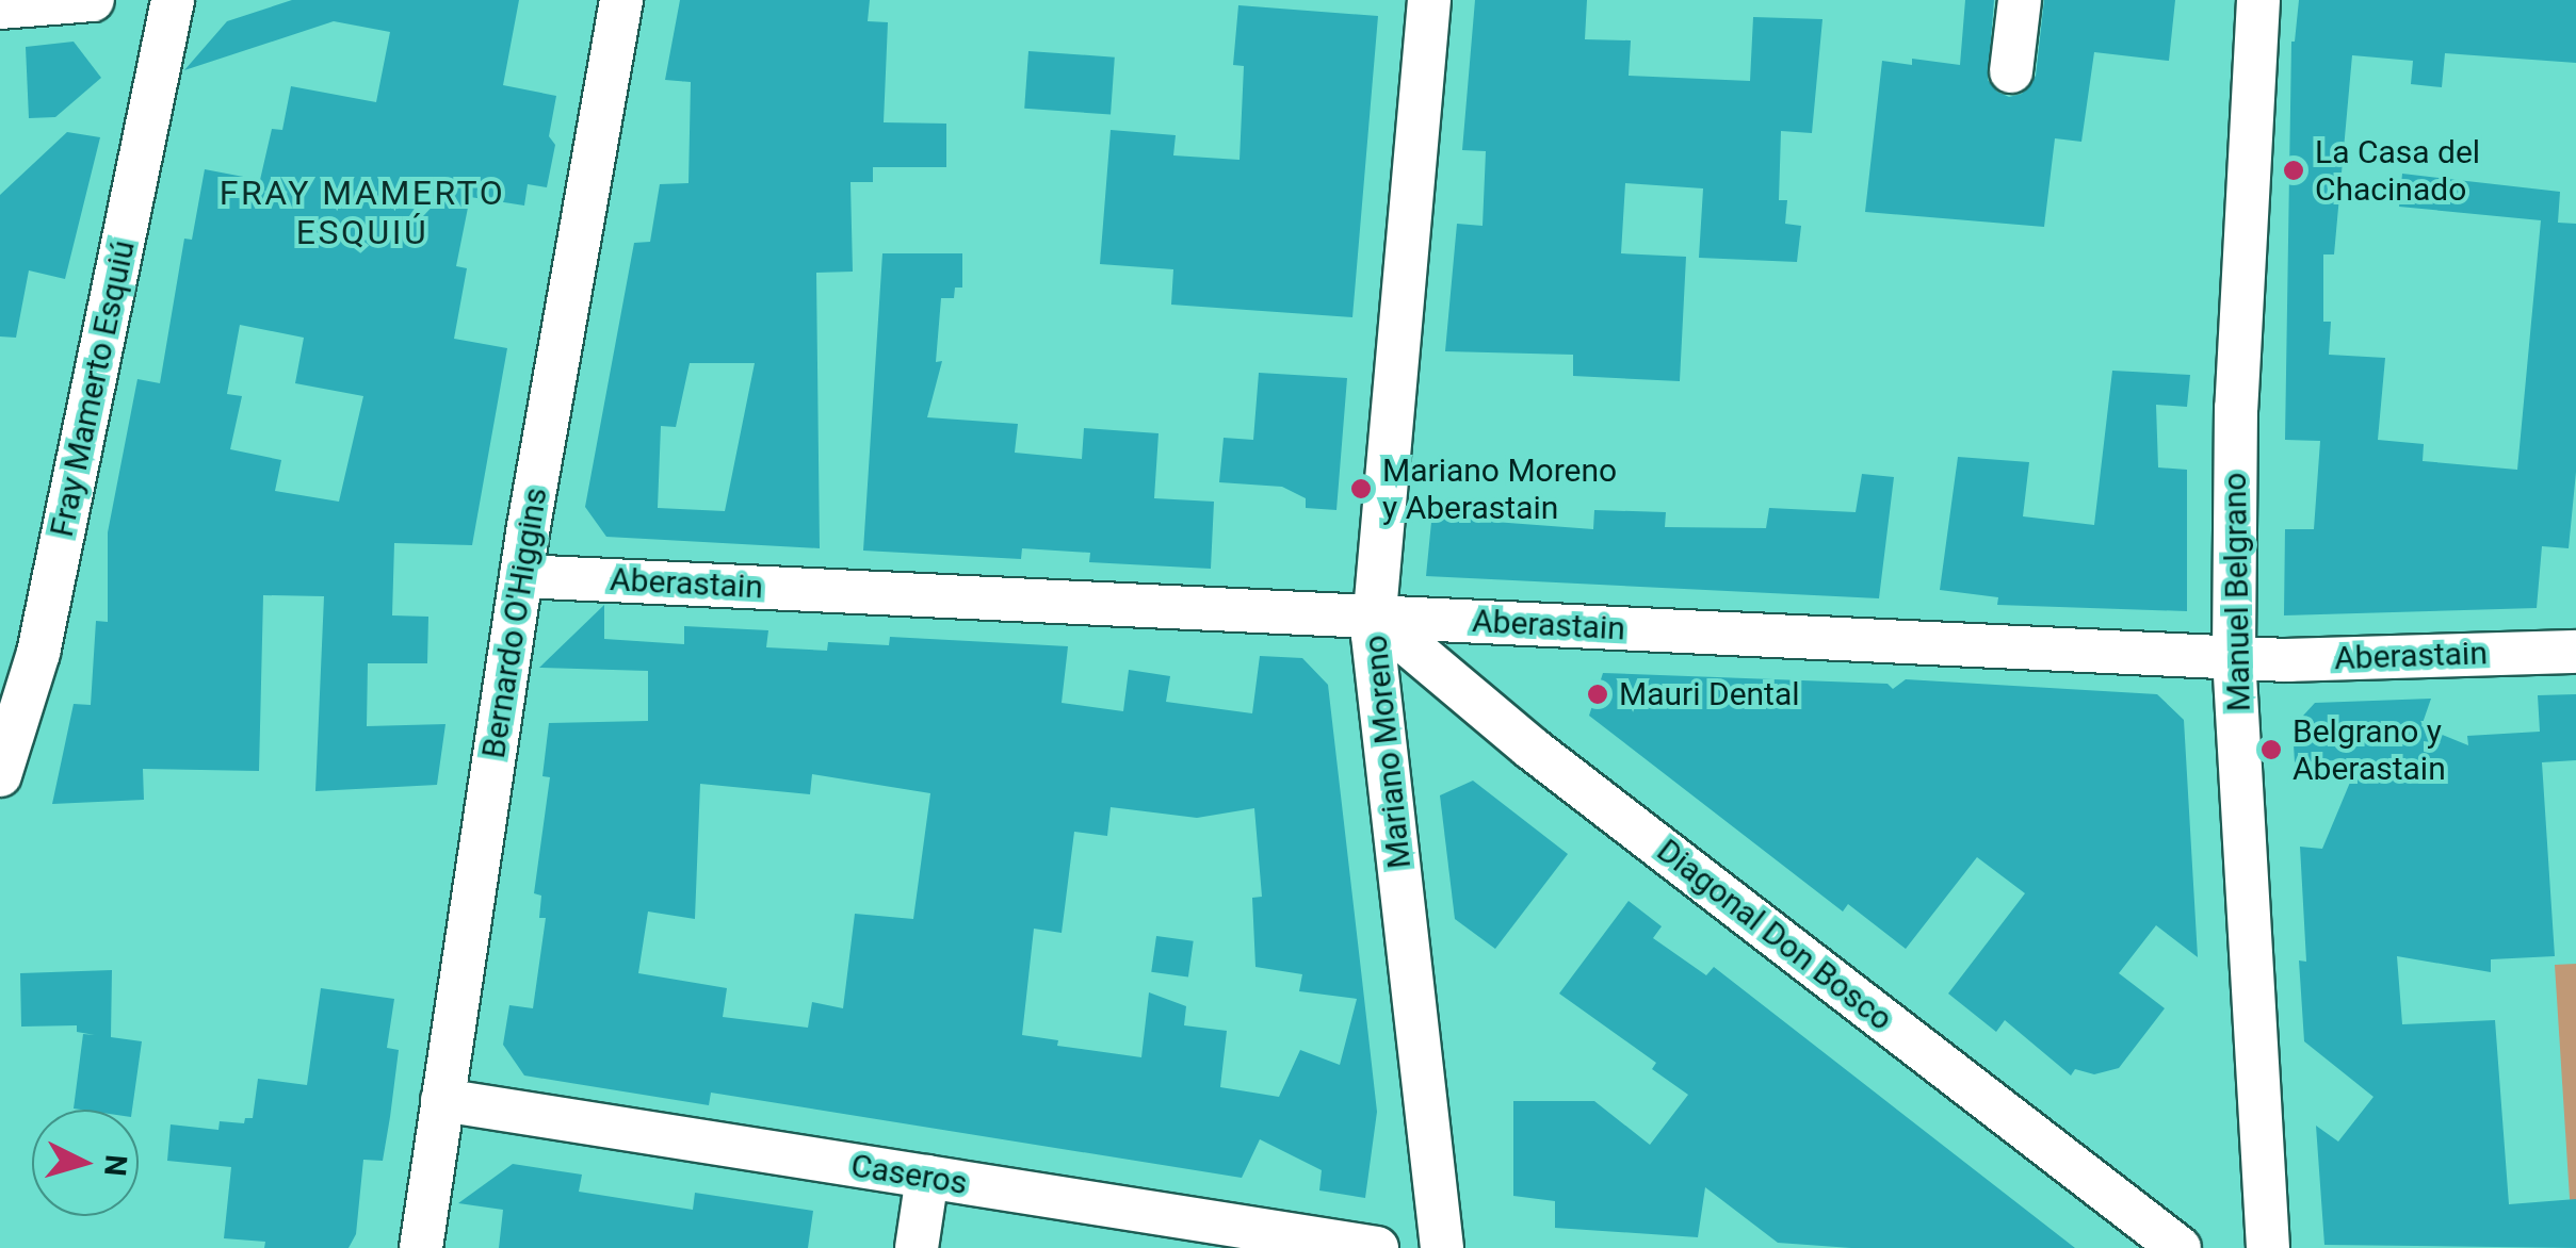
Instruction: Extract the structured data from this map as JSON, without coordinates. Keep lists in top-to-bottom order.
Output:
{
  "streets": {
    "street": [
      "Fray Mamerto Esquiú",
      "Aberastain",
      "Manuel Belgrano",
      "Bernardo O'Higgins",
      "Mariano Moreno",
      "Diagonal Don Bosco",
      "Caseros"
    ]
  },
  "crossings": [
    ["Aberastain", "Manuel Belgrano"],
    ["Aberastain", "Bernardo O'Higgins"],
    ["Aberastain", "Mariano Moreno"],
    ["Aberastain", "Diagonal Don Bosco"],
    ["Bernardo O'Higgins", "Caseros"],
    ["Mariano Moreno", "Diagonal Don Bosco"]
  ],
  "districts": ["FRAY MAMERTO ESQUIÚ"],
  "places": [
    "La Casa del Chacinado",
    "Mariano Moreno y Aberastain",
    "Mauri Dental",
    "Belgrano y Aberastain"
  ],
  "north": "right"
}
